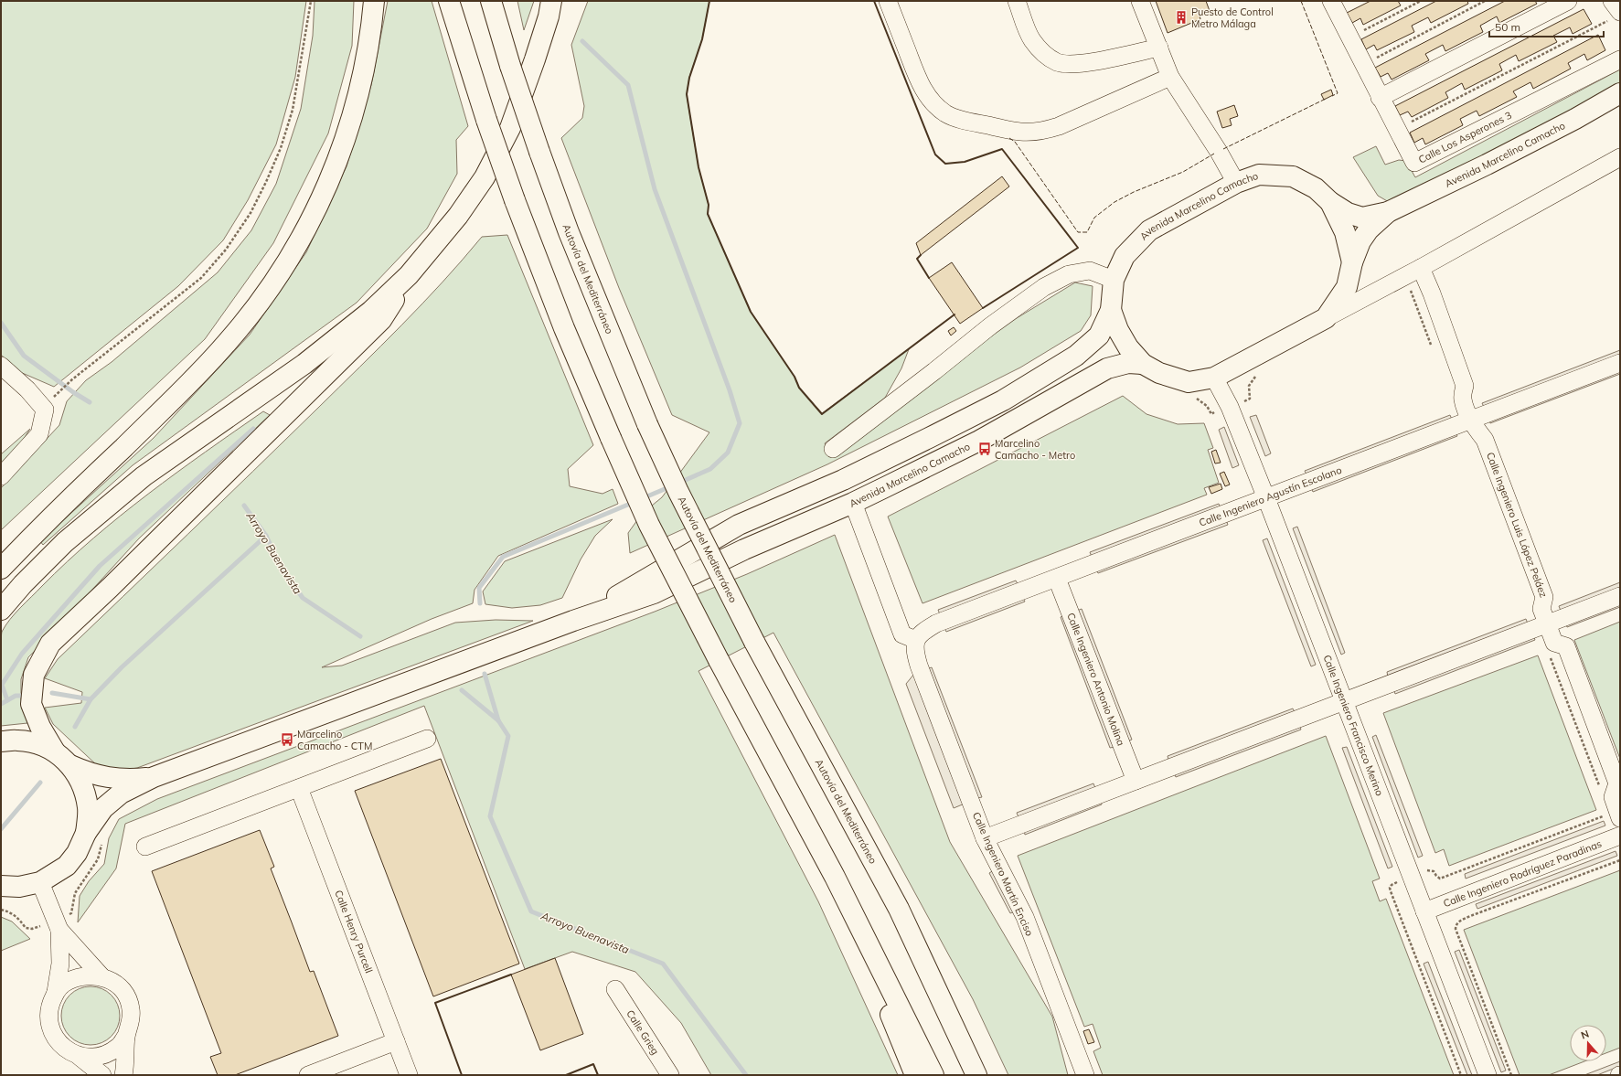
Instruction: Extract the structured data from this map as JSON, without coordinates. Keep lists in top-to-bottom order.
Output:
{
  "streets": {
    "main road": ["Avenida Marcelino Camacho", "Autovía del Mediterráneo"],
    "street": [
      "Calle Los Asperones 3",
      "Calle Ingeniero Agustín Escolano",
      "Calle Ingeniero Luis López Peláez",
      "Calle Ingeniero Antonio Molina",
      "Calle Ingeniero Francisco Merino",
      "Calle Ingeniero Rodríguez Paradinas",
      "Calle Ingeniero Martín Enciso",
      "Calle Henry Purcell",
      "Calle Grieg"
    ]
  },
  "crossings": [
    ["Avenida Marcelino Camacho", "Calle Ingeniero Agustín Escolano"],
    ["Avenida Marcelino Camacho", "Calle Ingeniero Francisco Merino"],
    ["Avenida Marcelino Camacho", "Calle Ingeniero Martín Enciso"],
    ["Calle Ingeniero Agustín Escolano", "Calle Ingeniero Luis López Peláez"],
    ["Calle Ingeniero Agustín Escolano", "Calle Ingeniero Antonio Molina"],
    ["Calle Ingeniero Agustín Escolano", "Calle Ingeniero Francisco Merino"],
    ["Calle Ingeniero Agustín Escolano", "Calle Ingeniero Martín Enciso"],
    ["Calle Ingeniero Francisco Merino", "Calle Ingeniero Rodríguez Paradinas"]
  ],
  "water": ["Arroyo Buenavista"],
  "places": {
    "building": ["Puesto de Control Metro Málaga"],
    "bus stop": ["Marcelino Camacho - Metro", "Marcelino Camacho - CTM"]
  },
  "scale_bar": "50 m",
  "north": "top"
}
